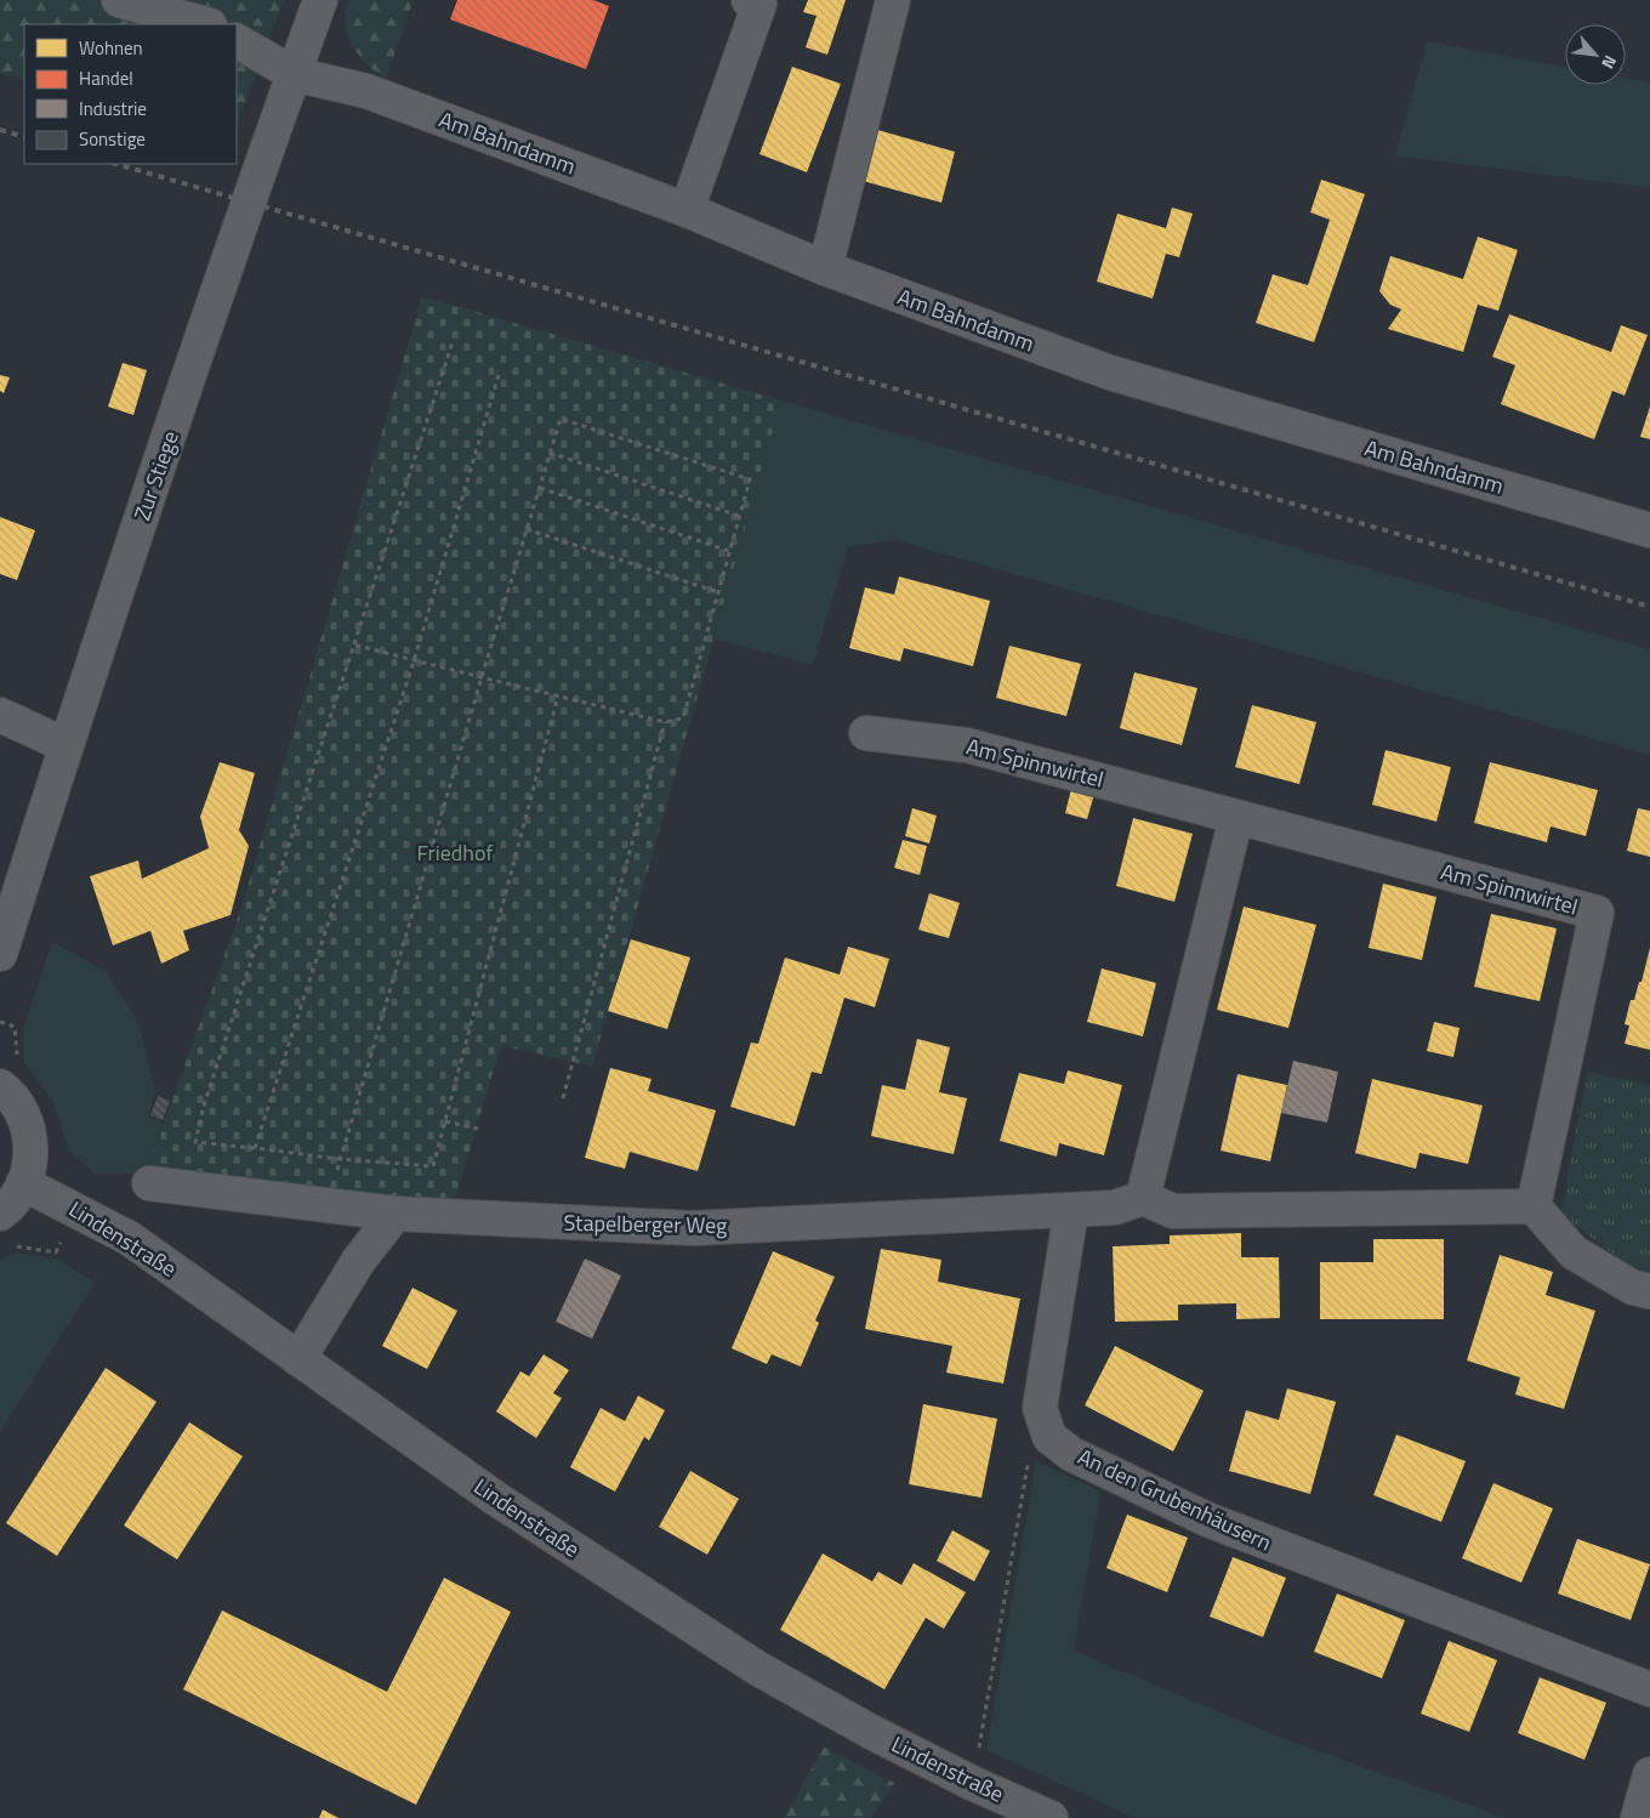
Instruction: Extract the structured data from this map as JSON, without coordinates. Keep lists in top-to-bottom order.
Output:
{
  "streets": {
    "street": [
      "Am Bahndamm",
      "Zur Stiege",
      "Am Spinnwirtel",
      "Stapelberger Weg",
      "Lindenstraße",
      "An den Grubenhäusern"
    ]
  },
  "crossings": [
    ["Am Bahndamm", "Zur Stiege"]
  ],
  "parks": ["Friedhof"],
  "legend": [
    "Wohnen",
    "Handel",
    "Industrie",
    "Sonstige"
  ],
  "north": "bottom right"
}
